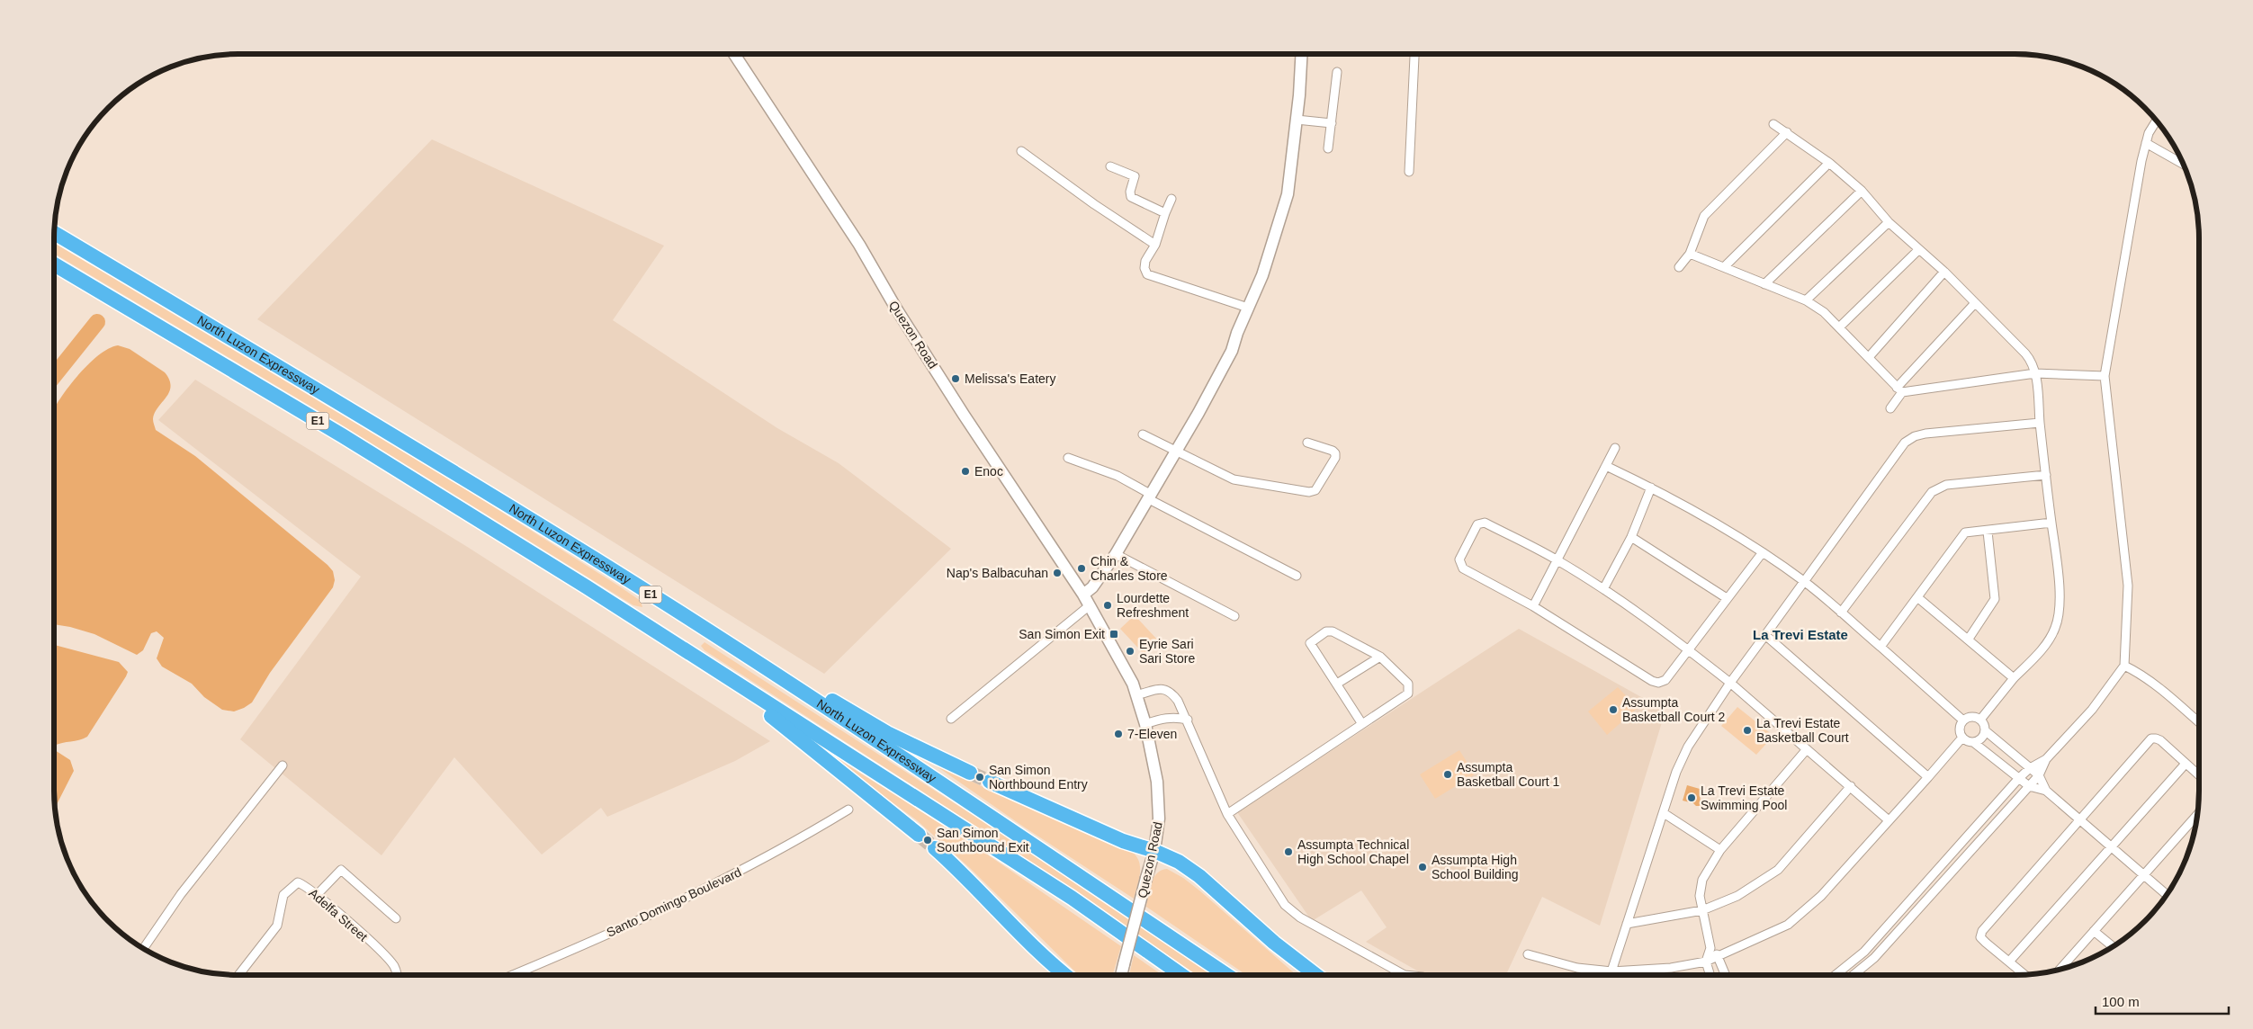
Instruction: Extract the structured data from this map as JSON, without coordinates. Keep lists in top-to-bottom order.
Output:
{
  "streets": {
    "highway": ["North Luzon Expressway", "E1"],
    "main road": ["Quezon Road"],
    "street": ["Santo Domingo Boulevard", "Adelfa Street"]
  },
  "districts": ["La Trevi Estate"],
  "places": {
    "other": [
      "Melissa's Eatery",
      "Enoc",
      "Chin & Charles Store",
      "Nap's Balbacuhan",
      "Lourdette Refreshment",
      "Eyrie Sari Sari Store",
      "Assumpta Basketball Court 2",
      "La Trevi Estate Basketball Court",
      "7-Eleven",
      "Assumpta Basketball Court 1",
      "San Simon Northbound Entry",
      "La Trevi Estate Swimming Pool",
      "San Simon Southbound Exit",
      "Assumpta Technical High School Chapel",
      "Assumpta High School Building"
    ],
    "transit": ["San Simon Exit"]
  },
  "scale_bar": "100 m"
}
